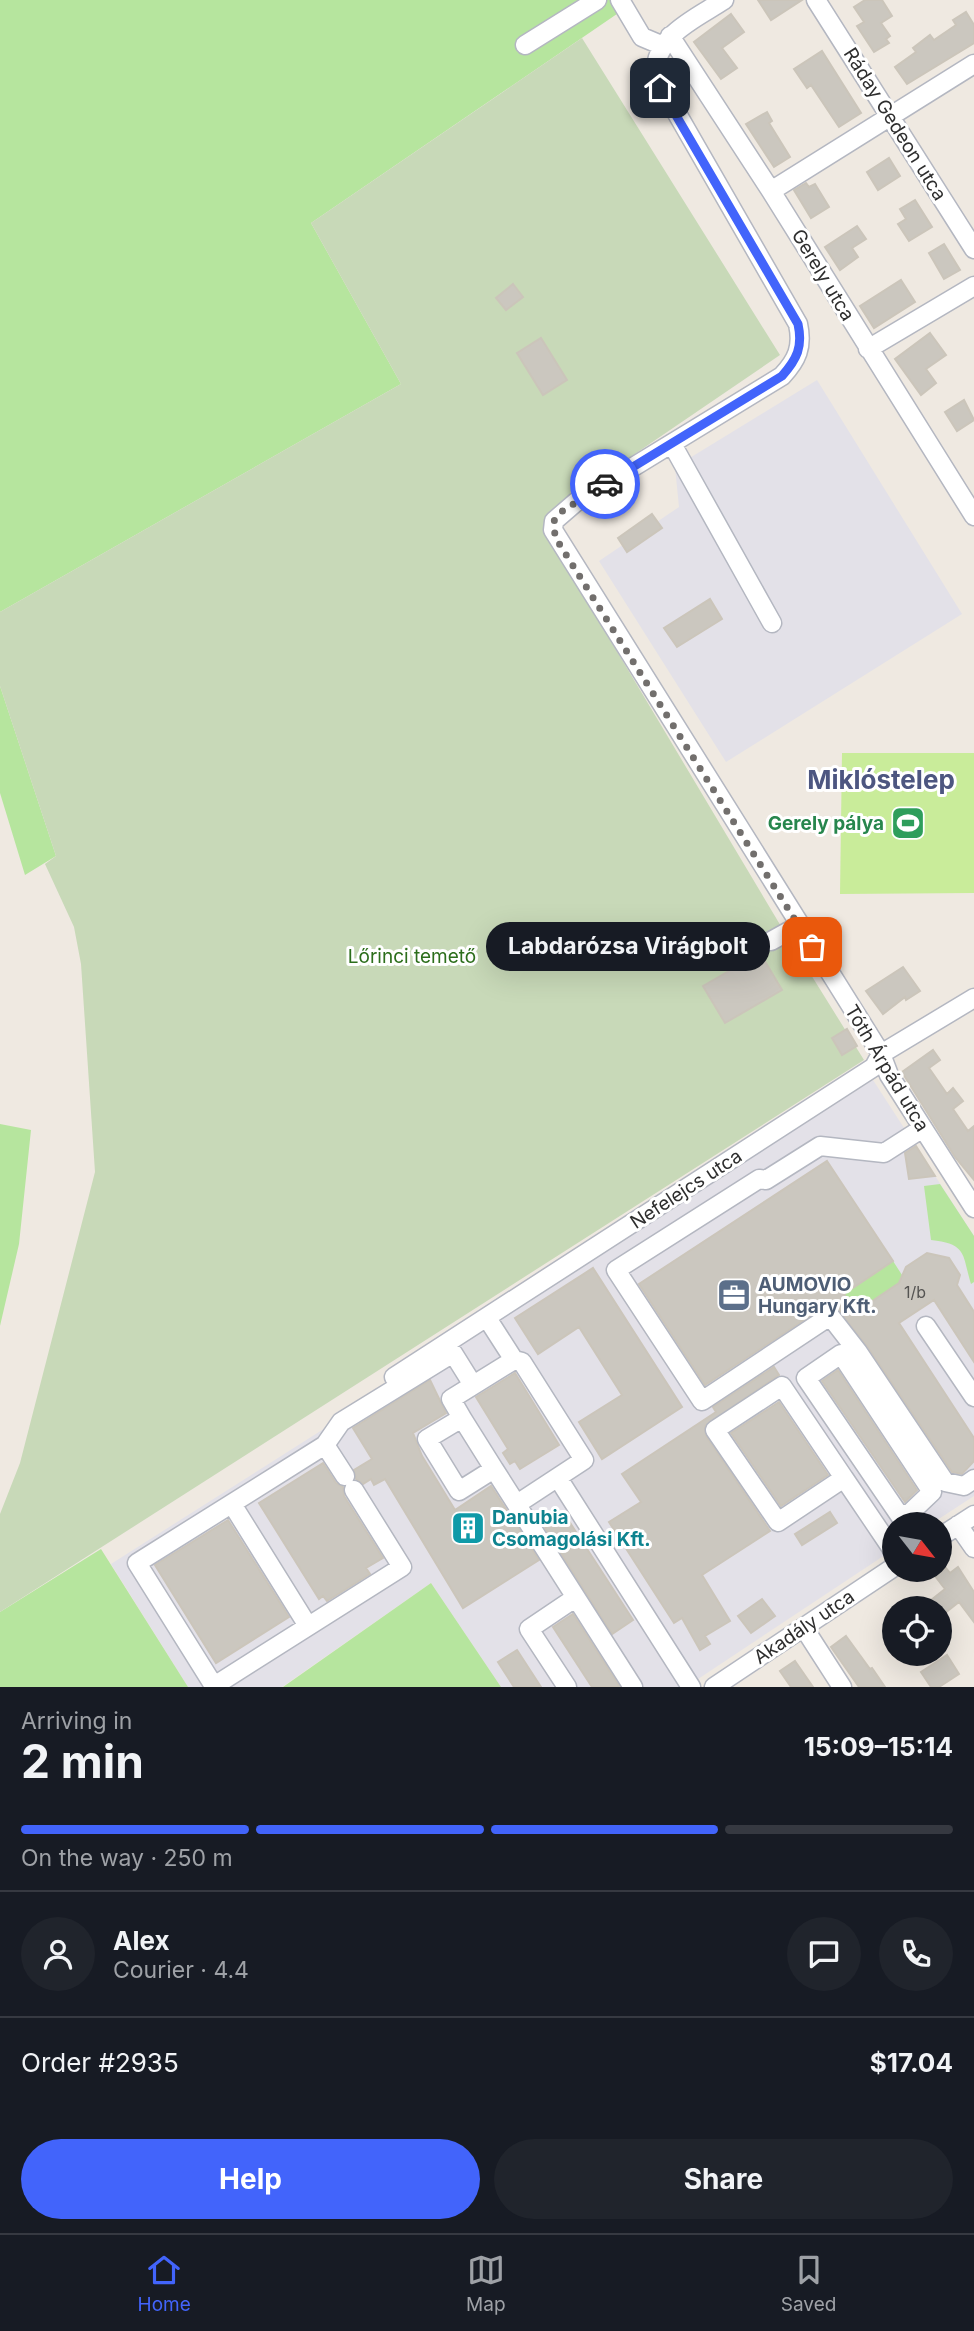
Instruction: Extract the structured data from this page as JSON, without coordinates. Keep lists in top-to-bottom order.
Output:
{
  "streets": {
    "street": [
      "Ráday Gedeon utca",
      "Gerely utca",
      "Tóth Árpád utca",
      "Nefelejcs utca",
      "Akadály utca"
    ]
  },
  "crossings": [
    ["Tóth Árpád utca", "Nefelejcs utca"]
  ],
  "districts": ["Miklóstelep"],
  "parks": ["Lőrinci temető"],
  "places": {
    "sports": ["Gerely pálya"],
    "other": ["Labdarózsa Virágbolt"],
    "office": ["AUMOVIO Hungary Kft."],
    "building": ["Danubia Csomagolási Kft."]
  },
  "house_numbers": ["1/b"],
  "north": "bottom right",
  "page": {
    "bubble": "Labdarózsa Virágbolt",
    "heading": ["2 min", "Arriving in", "15:09–15:14"],
    "panel": [
      "Alex",
      "Courier · 4.4",
      "Order #2935",
      "$17.04"
    ],
    "bar": "On the way · 250 m",
    "buttons": ["Help", "Share"],
    "tabs": ["Home", "Map", "Saved"]
  }
}
